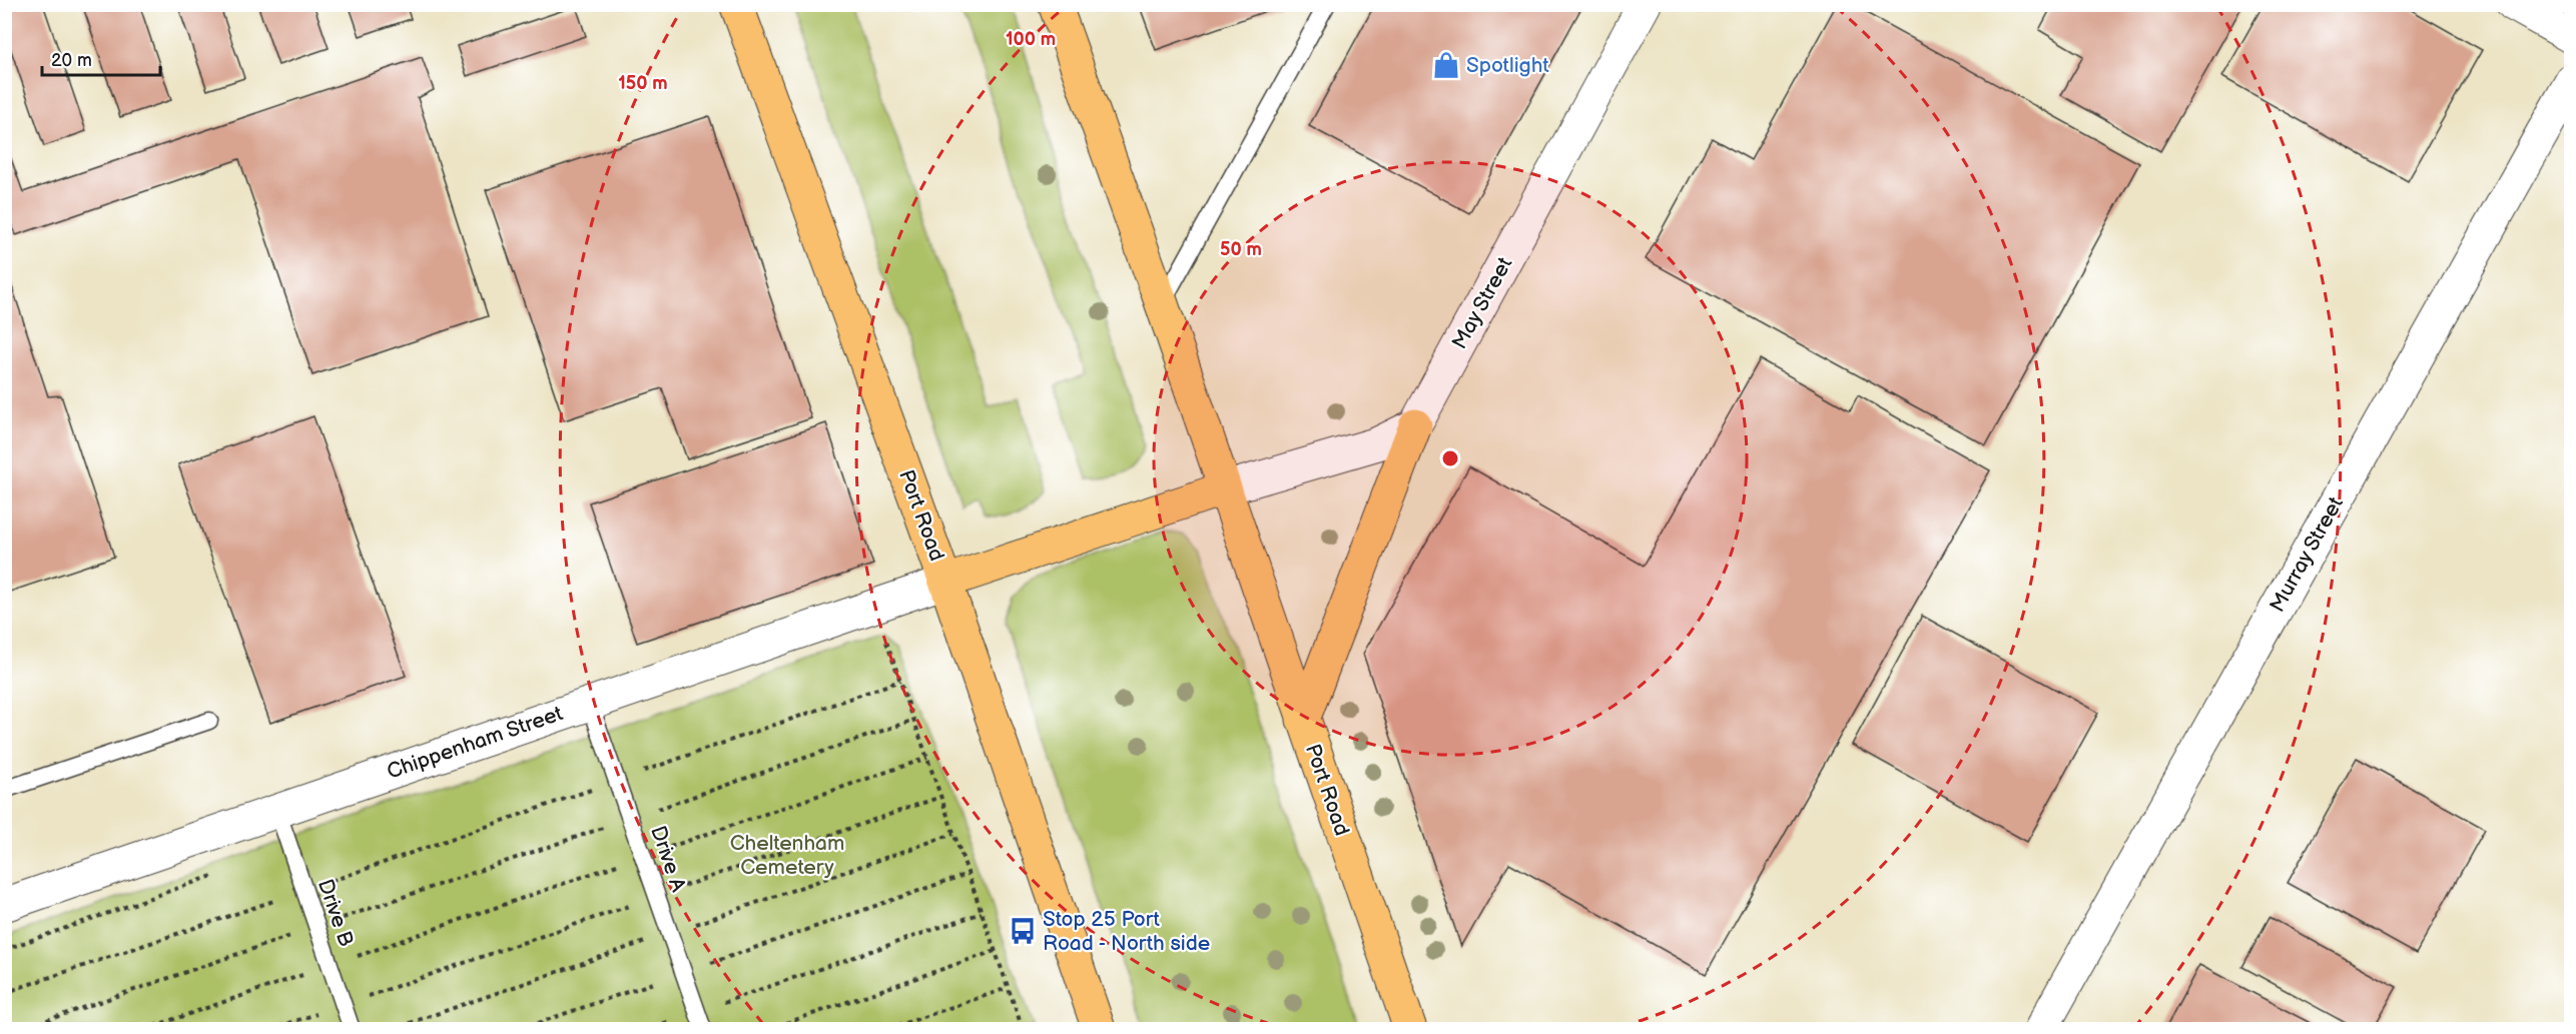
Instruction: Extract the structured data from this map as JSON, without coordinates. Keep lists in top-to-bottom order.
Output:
{
  "streets": {
    "highway": ["Port Road"],
    "street": ["May Street", "Murray Street", "Chippenham Street"],
    "lane": ["Drive A", "Drive B"]
  },
  "crossings": [
    ["Port Road", "Chippenham Street"],
    ["Chippenham Street", "Drive A"],
    ["Chippenham Street", "Drive B"]
  ],
  "parks": ["Cheltenham Cemetery"],
  "places": {
    "shop": ["Spotlight"],
    "bus stop": ["Stop 25 Port Road - North side"]
  },
  "scale_bar": "20 m",
  "rings": ["100 m", "150 m", "50 m"]
}
